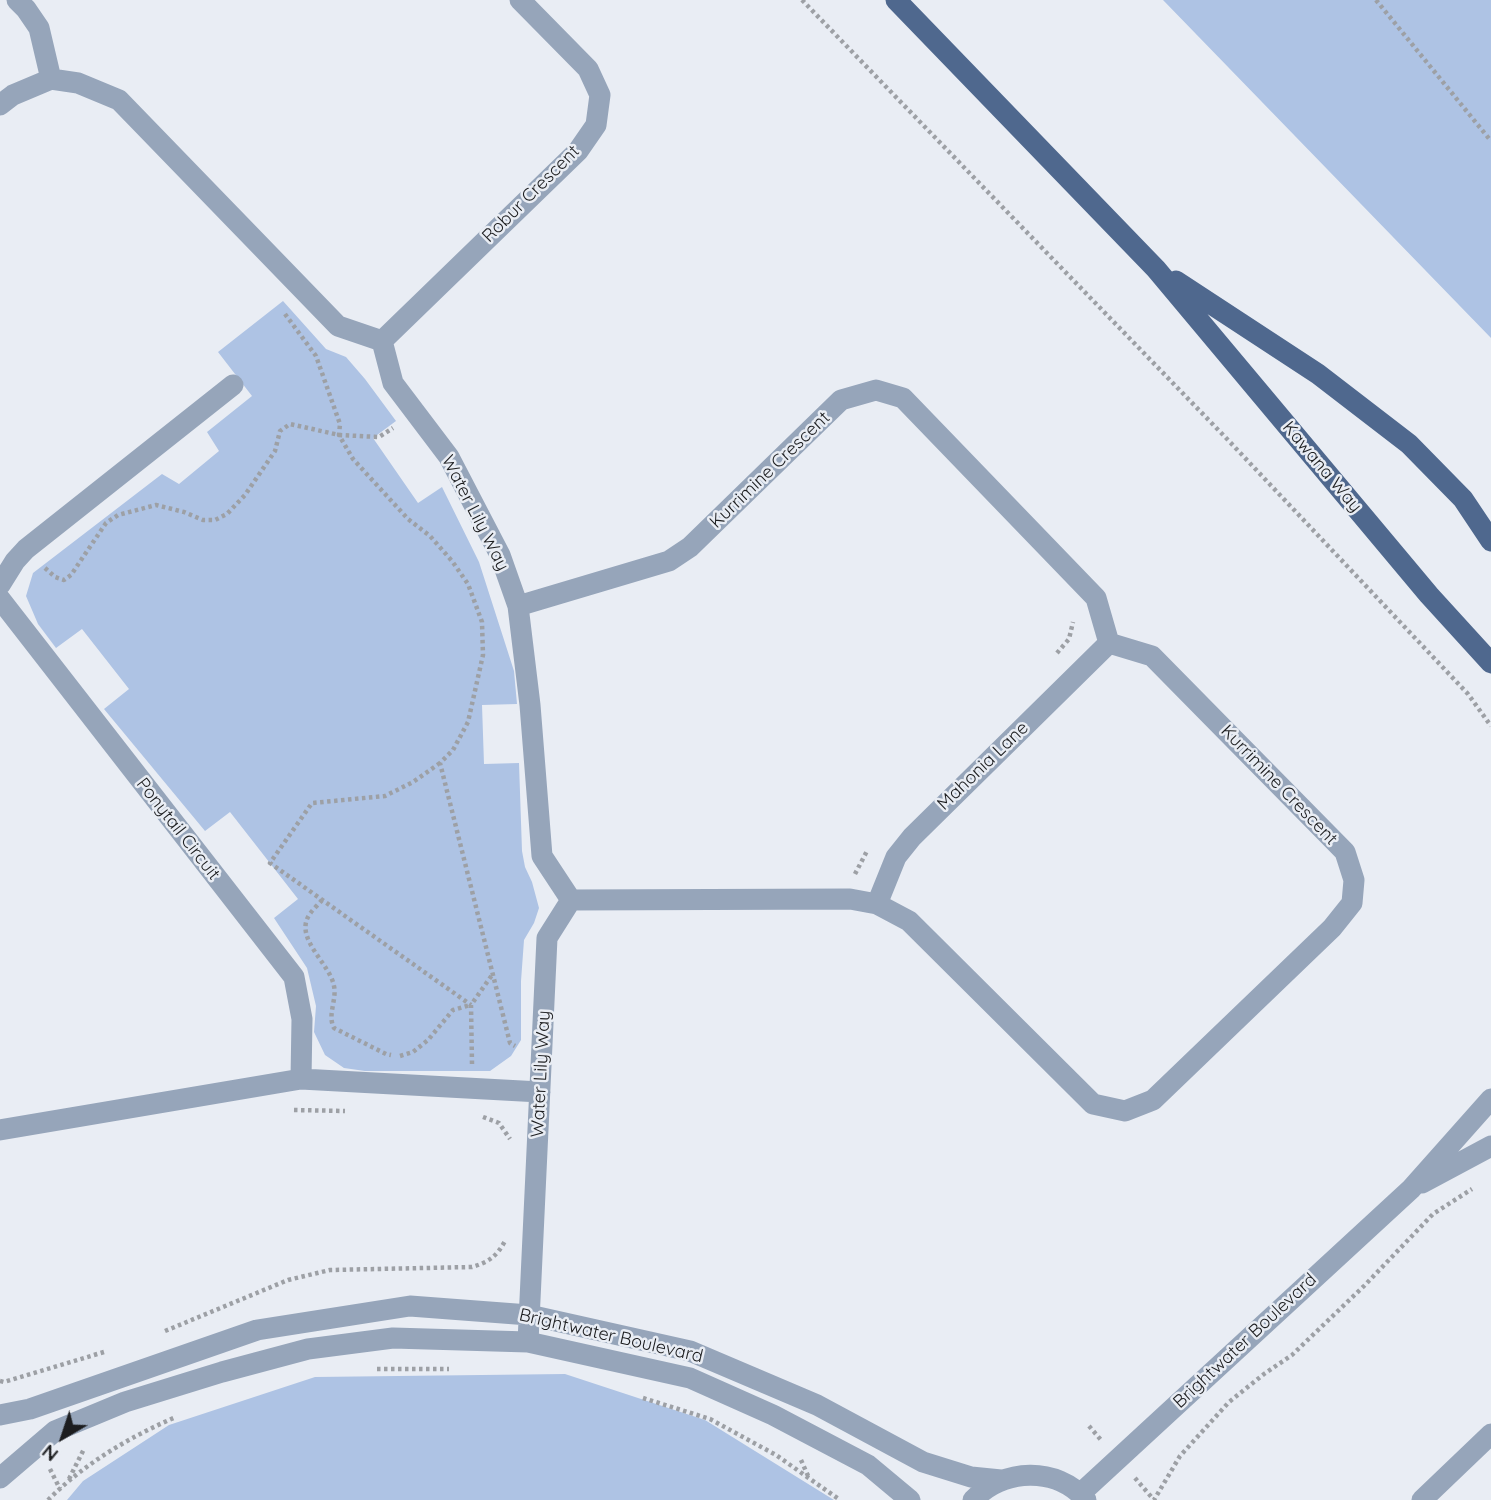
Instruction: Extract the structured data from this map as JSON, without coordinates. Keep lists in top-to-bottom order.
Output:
{
  "streets": {
    "main road": ["Kawana Way"],
    "street": [
      "Robur Crescent",
      "Kurrimine Crescent",
      "Water Lily Way",
      "Mahonia Lane",
      "Ponytail Circuit",
      "Brightwater Boulevard"
    ]
  },
  "crossings": [
    ["Robur Crescent", "Water Lily Way"],
    ["Kurrimine Crescent", "Water Lily Way"],
    ["Kurrimine Crescent", "Mahonia Lane"],
    ["Water Lily Way", "Brightwater Boulevard"]
  ],
  "north": "bottom left"
}
